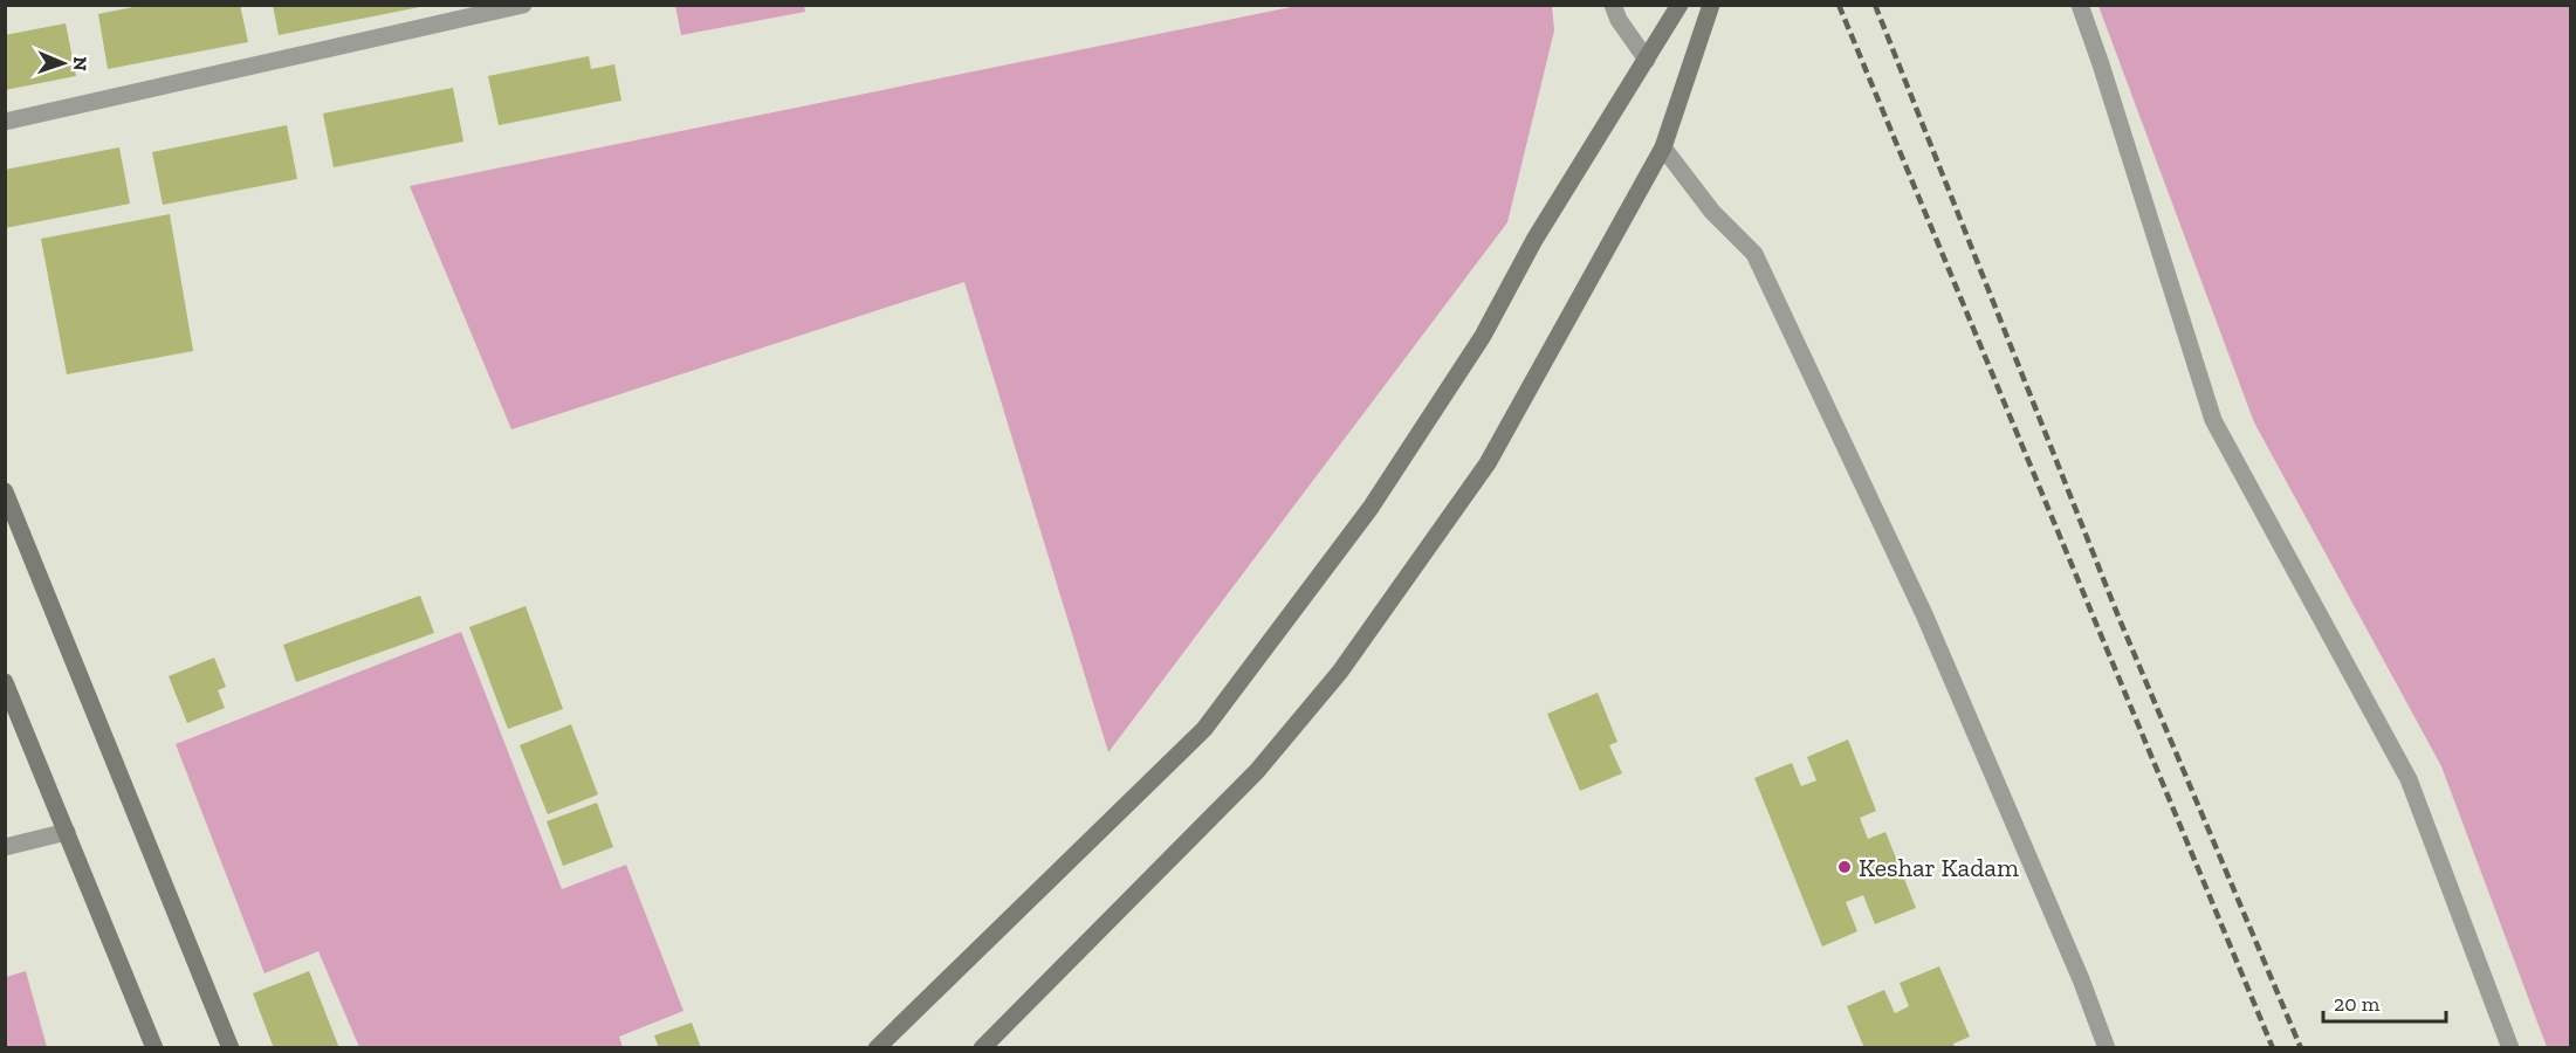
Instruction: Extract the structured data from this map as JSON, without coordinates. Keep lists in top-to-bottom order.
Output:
{
  "places": ["Keshar Kadam"],
  "scale_bar": "20 m",
  "north": "right"
}
